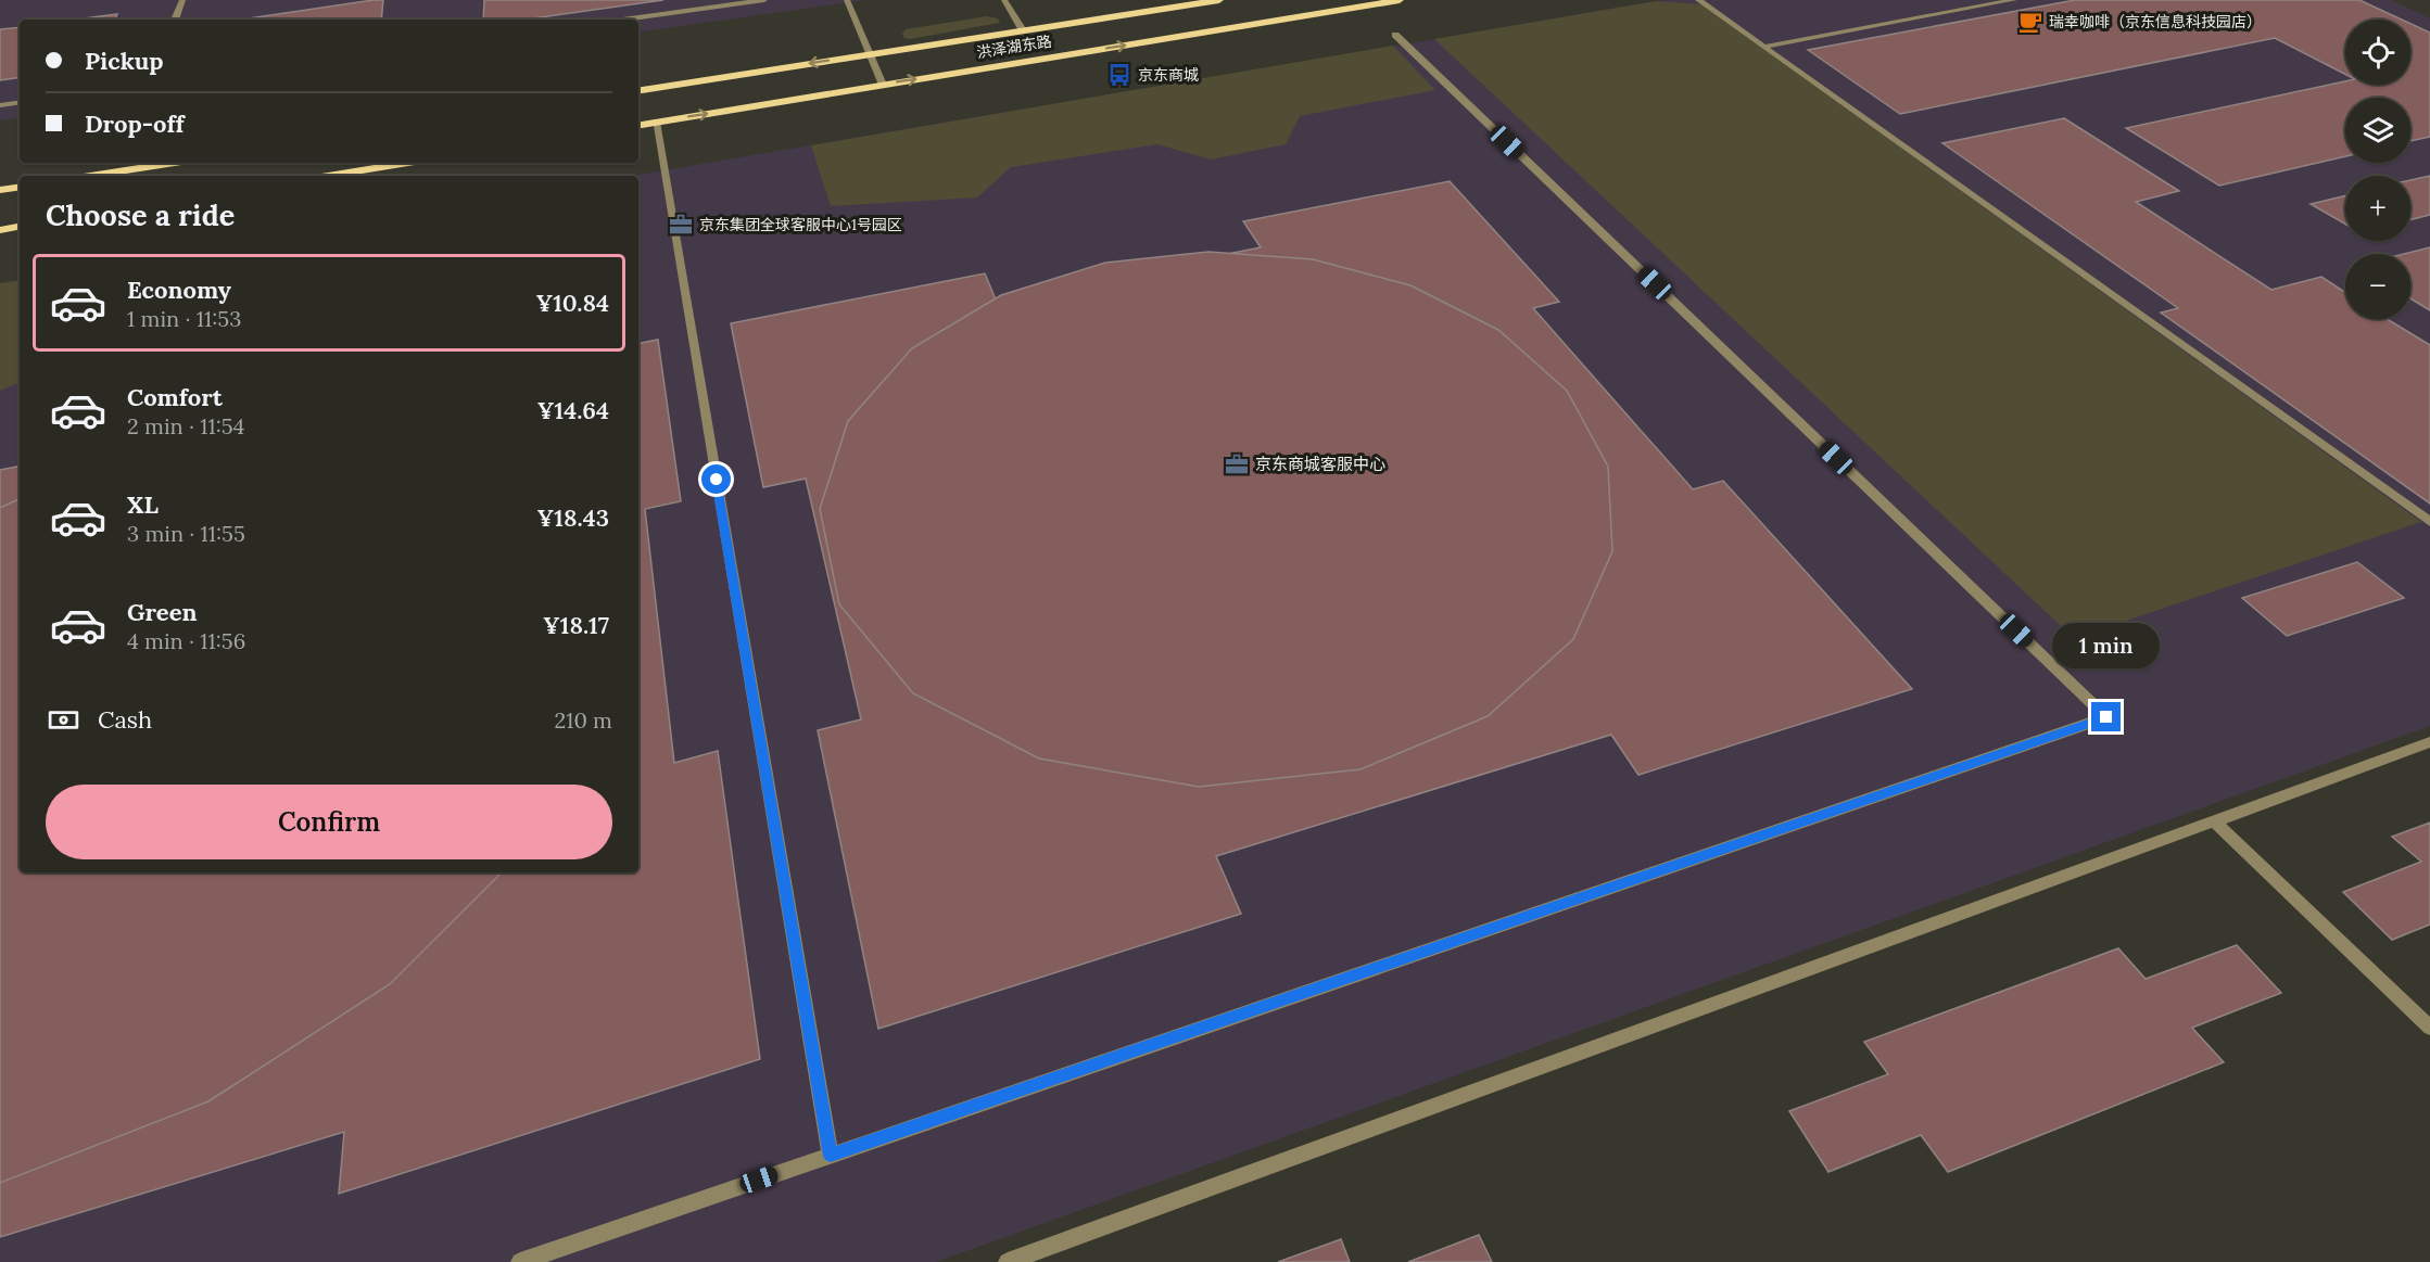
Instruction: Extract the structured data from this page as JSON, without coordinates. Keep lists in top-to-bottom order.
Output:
{
  "streets": {
    "main road": ["洪泽湖东路"]
  },
  "places": {
    "cafe": ["瑞幸咖啡（京东信息科技园店）"],
    "bus stop": ["京东商城"],
    "office": ["京东集团全球客服中心1号园区", "京东商城客服中心"]
  },
  "page": {
    "map_buttons": ["+", "−"],
    "banner": ["Pickup", "Drop-off"],
    "heading": "Choose a ride",
    "list": [
      {
        "name": "Economy",
        "note": "1 min · 11:53",
        "value": "¥10.84"
      },
      {
        "name": "Comfort",
        "note": "2 min · 11:54",
        "value": "¥14.64"
      },
      {
        "name": "XL",
        "note": "3 min · 11:55",
        "value": "¥18.43"
      },
      {
        "name": "Green",
        "note": "4 min · 11:56",
        "value": "¥18.17"
      }
    ],
    "bubble": "1 min",
    "pay": ["Cash", "210 m"],
    "buttons": "Confirm"
  }
}
